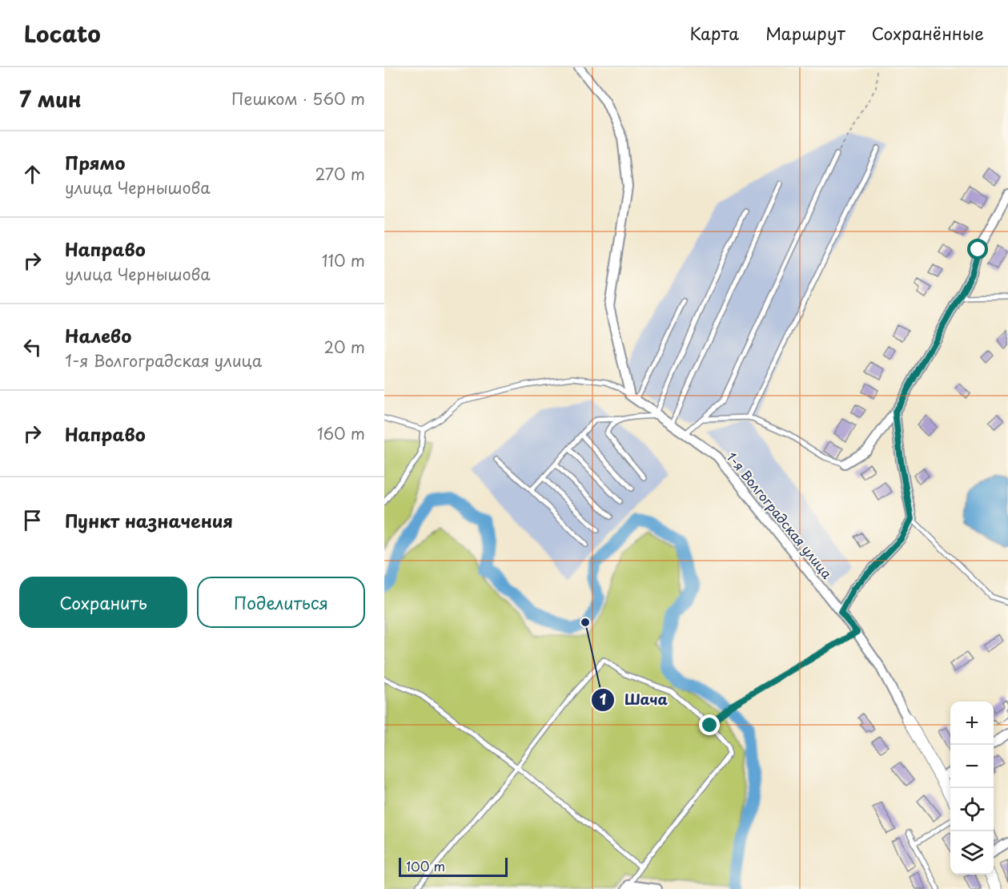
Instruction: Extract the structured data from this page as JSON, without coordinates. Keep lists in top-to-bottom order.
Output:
{
  "streets": {
    "street": ["1-я Волгоградская улица"]
  },
  "places": ["Шача"],
  "scale_bar": "100 m",
  "page": {
    "header": "Locato",
    "nav": ["Карта", "Маршрут", "Сохранённые"],
    "heading": ["7 мин", "Пешком · 560 m"],
    "list": [
      ["Прямо", "улица Чернышова", "270 m"],
      ["Направо", "улица Чернышова", "110 m"],
      ["Налево", "1-я Волгоградская улица", "20 m"],
      ["Направо", "160 m"],
      "Пункт назначения"
    ],
    "buttons": ["Сохранить", "Поделиться"],
    "map_buttons": ["+", "−"],
    "scale": "100 m"
  }
}
